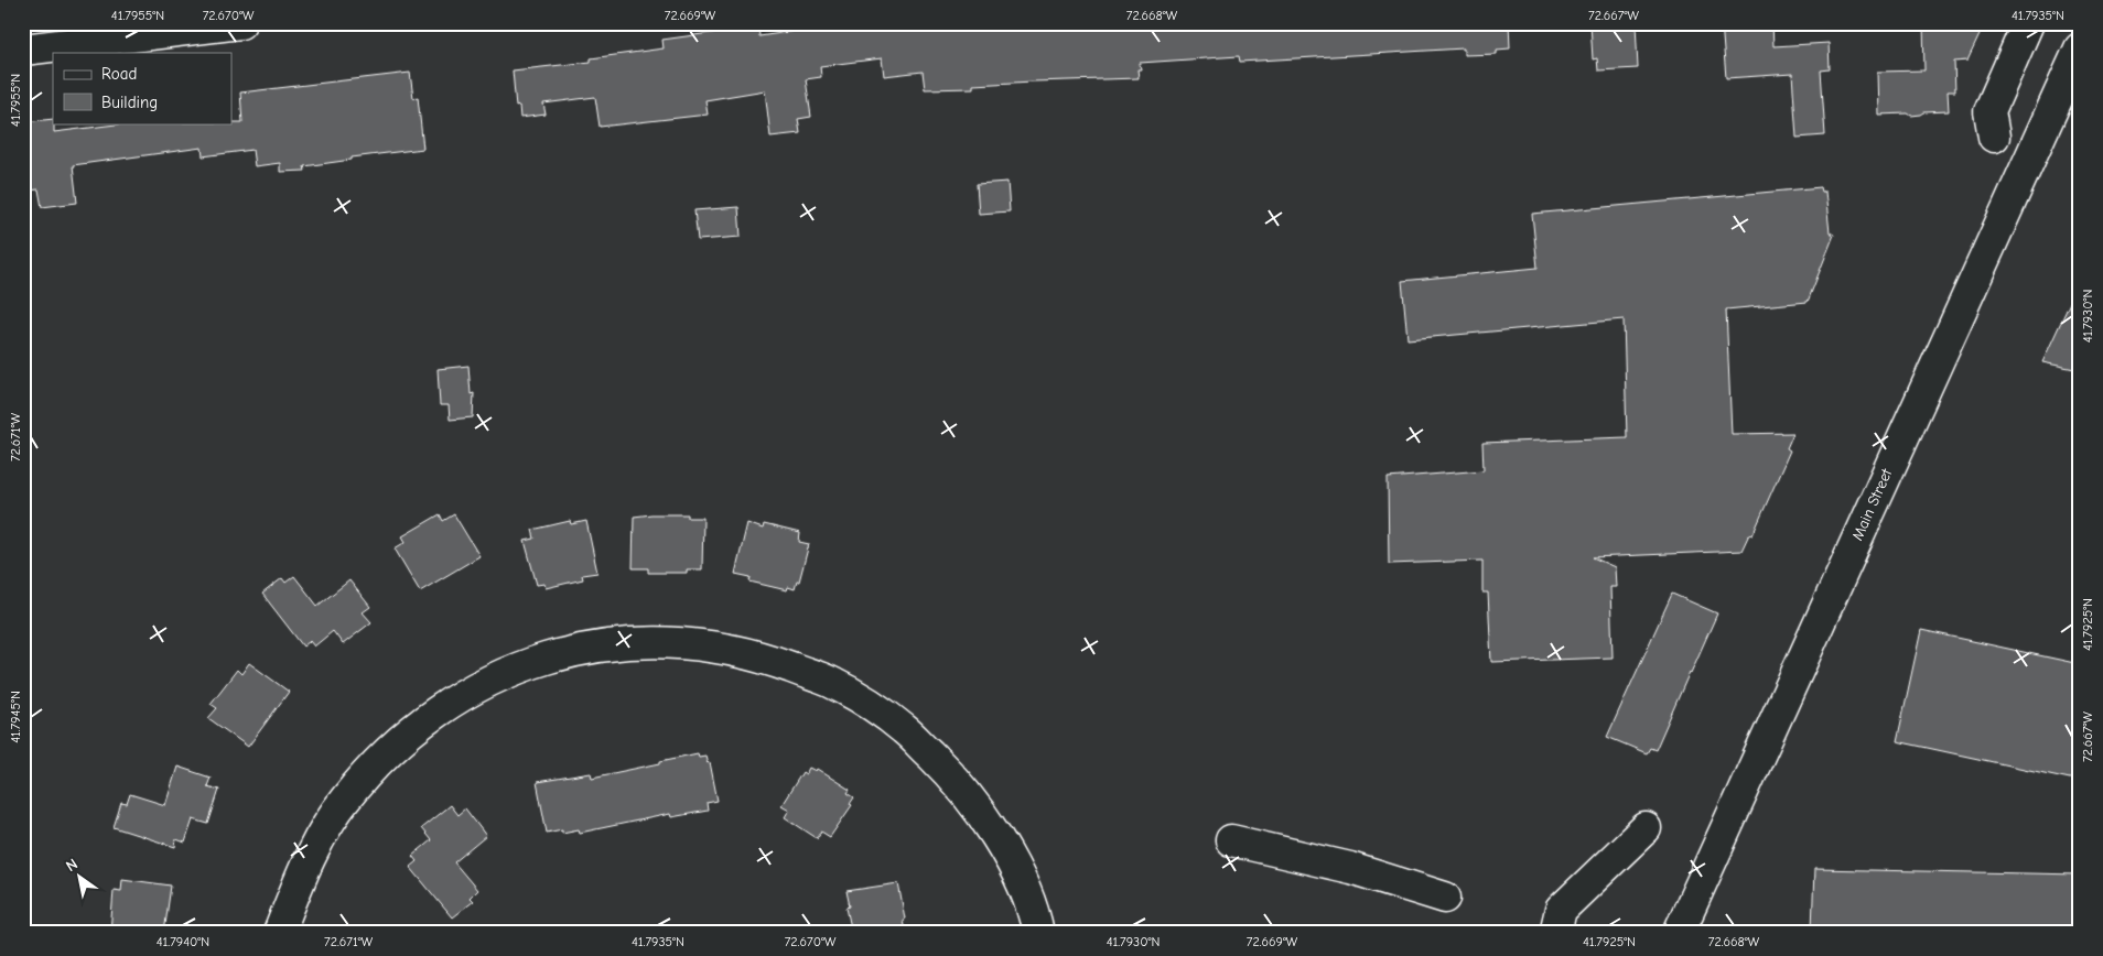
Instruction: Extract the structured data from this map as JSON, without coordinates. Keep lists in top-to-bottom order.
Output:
{
  "streets": {
    "street": ["Main Street"]
  },
  "legend": ["Road", "Building"],
  "north": "top left",
  "coordinates": [
    "41.7955°N",
    "72.670°W",
    "72.669°W",
    "72.668°W",
    "72.667°W",
    "41.7935°N",
    "41.7930°N",
    "72.671°W",
    "41.7925°N",
    "41.7945°N",
    "41.7940°N"
  ]
}
